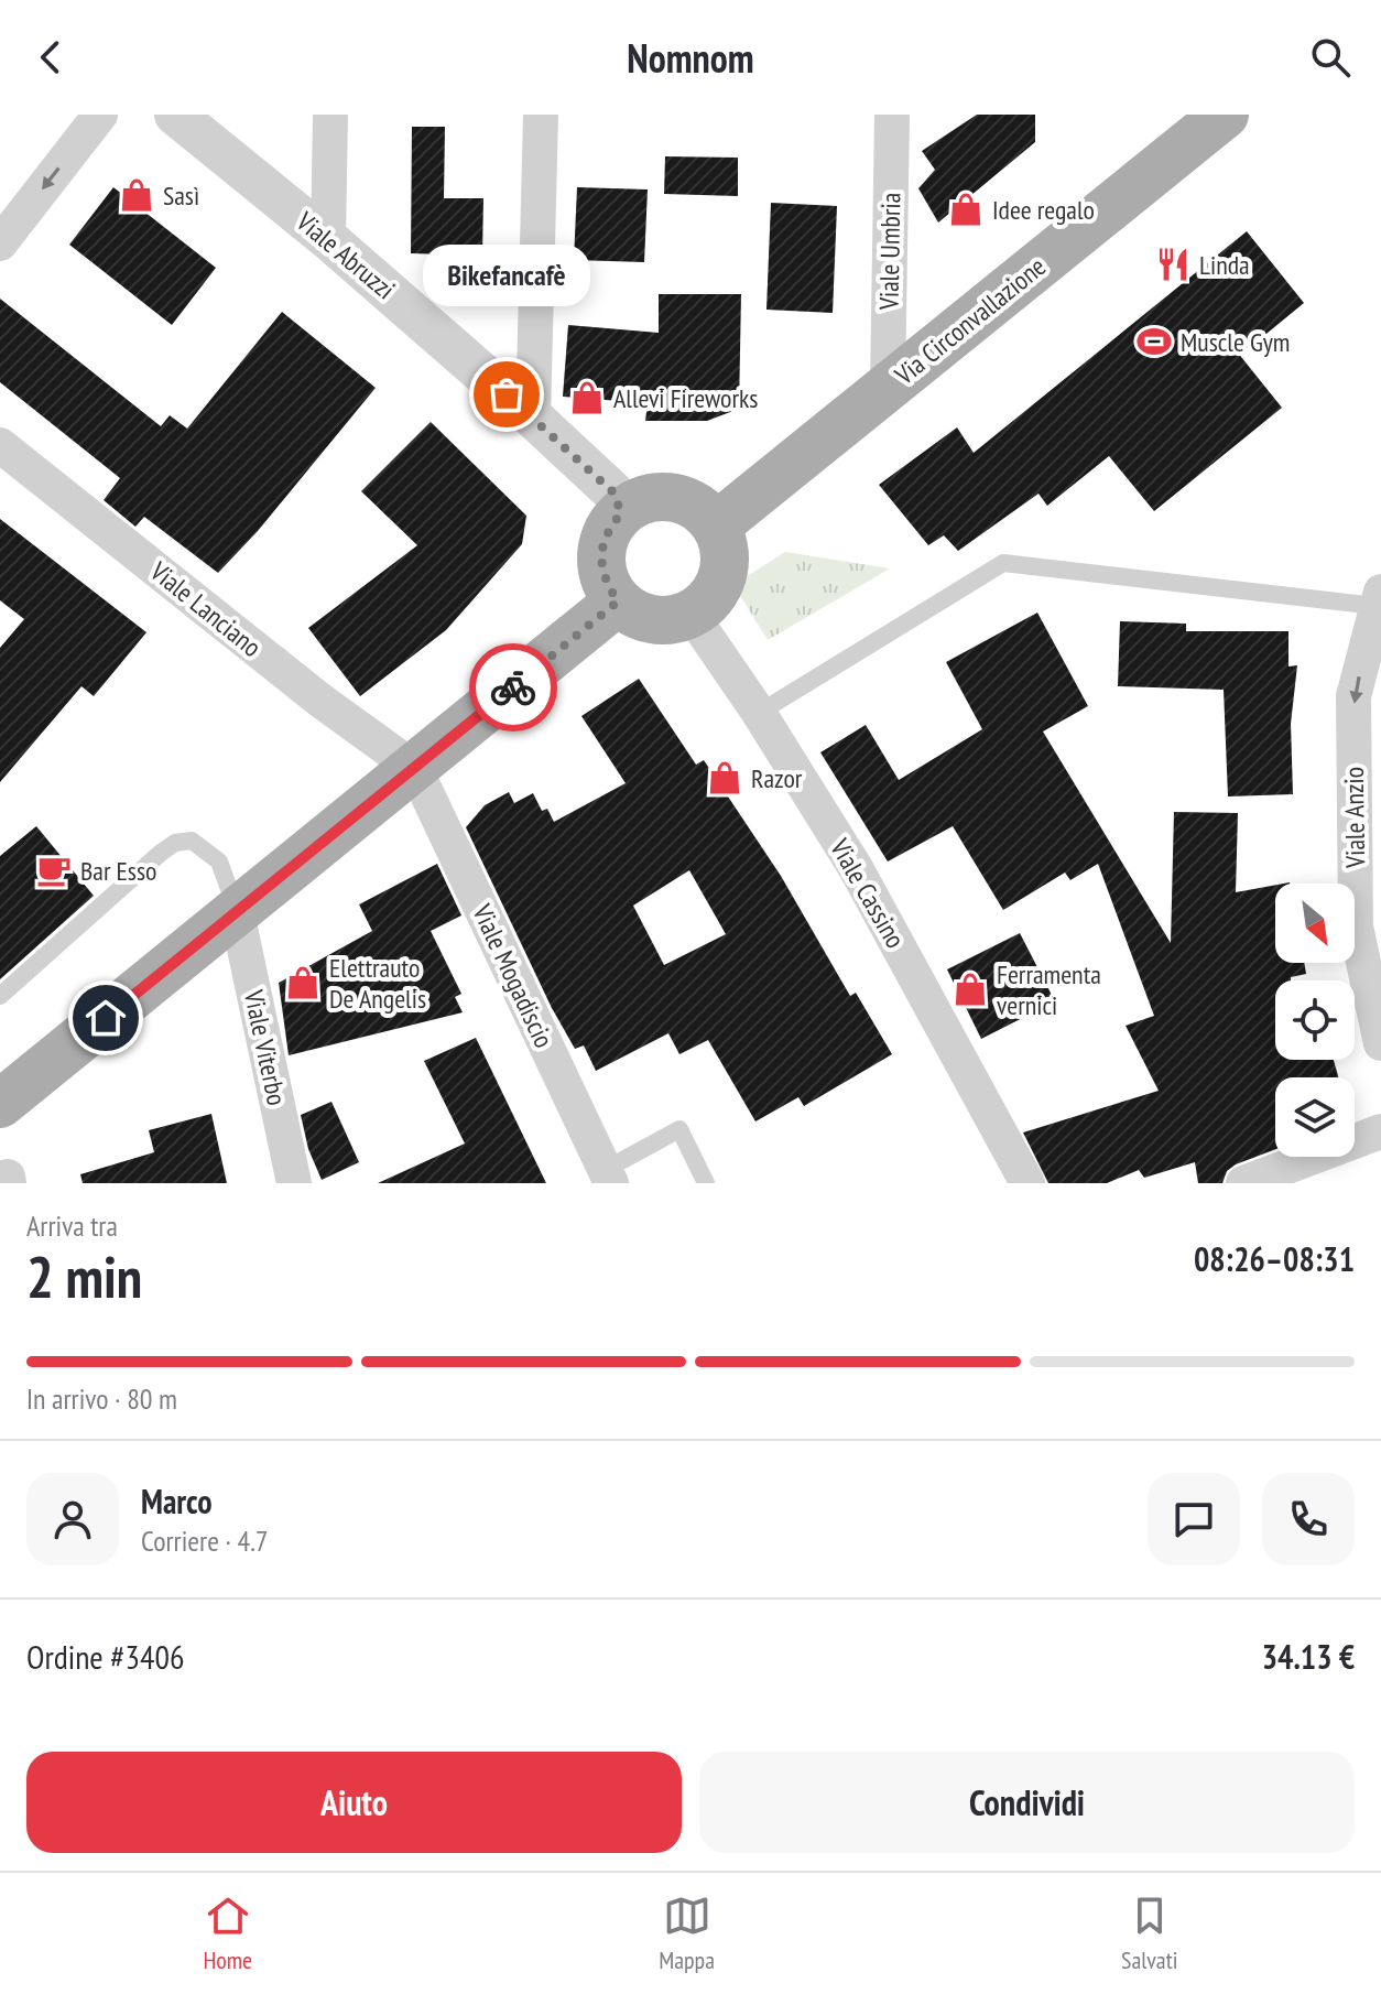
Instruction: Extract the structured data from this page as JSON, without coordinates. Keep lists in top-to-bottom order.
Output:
{
  "streets": {
    "main road": ["Via Circonvallazione"],
    "street": [
      "Viale Umbria",
      "Viale Abruzzi",
      "Viale Lanciano",
      "Viale Anzio",
      "Viale Cassino",
      "Viale Mogadiscio",
      "Viale Viterbo"
    ]
  },
  "crossings": [
    ["Viale Umbria", "Via Circonvallazione"],
    ["Viale Abruzzi", "Via Circonvallazione"],
    ["Viale Abruzzi", "Viale Cassino"],
    ["Via Circonvallazione", "Viale Cassino"],
    ["Viale Lanciano", "Viale Mogadiscio"]
  ],
  "one_way": ["Viale Anzio"],
  "places": {
    "shop": [
      "Sasì",
      "Idee regalo",
      "Allevi Fireworks",
      "Razor",
      "Elettrauto De Angelis",
      "Ferramenta vernici"
    ],
    "restaurant": ["Linda"],
    "sports": ["Muscle Gym"],
    "other": ["Bikefancafè"],
    "cafe": ["Bar Esso"]
  },
  "north": "bottom right",
  "page": {
    "header": "Nomnom",
    "bubble": "Bikefancafè",
    "heading": ["2 min", "Arriva tra", "08:26–08:31"],
    "panel": [
      "Marco",
      "Corriere · 4.7",
      "Ordine #3406",
      "34.13 €"
    ],
    "bar": "In arrivo · 80 m",
    "buttons": ["Aiuto", "Condividi"],
    "tabs": ["Home", "Mappa", "Salvati"]
  }
}
